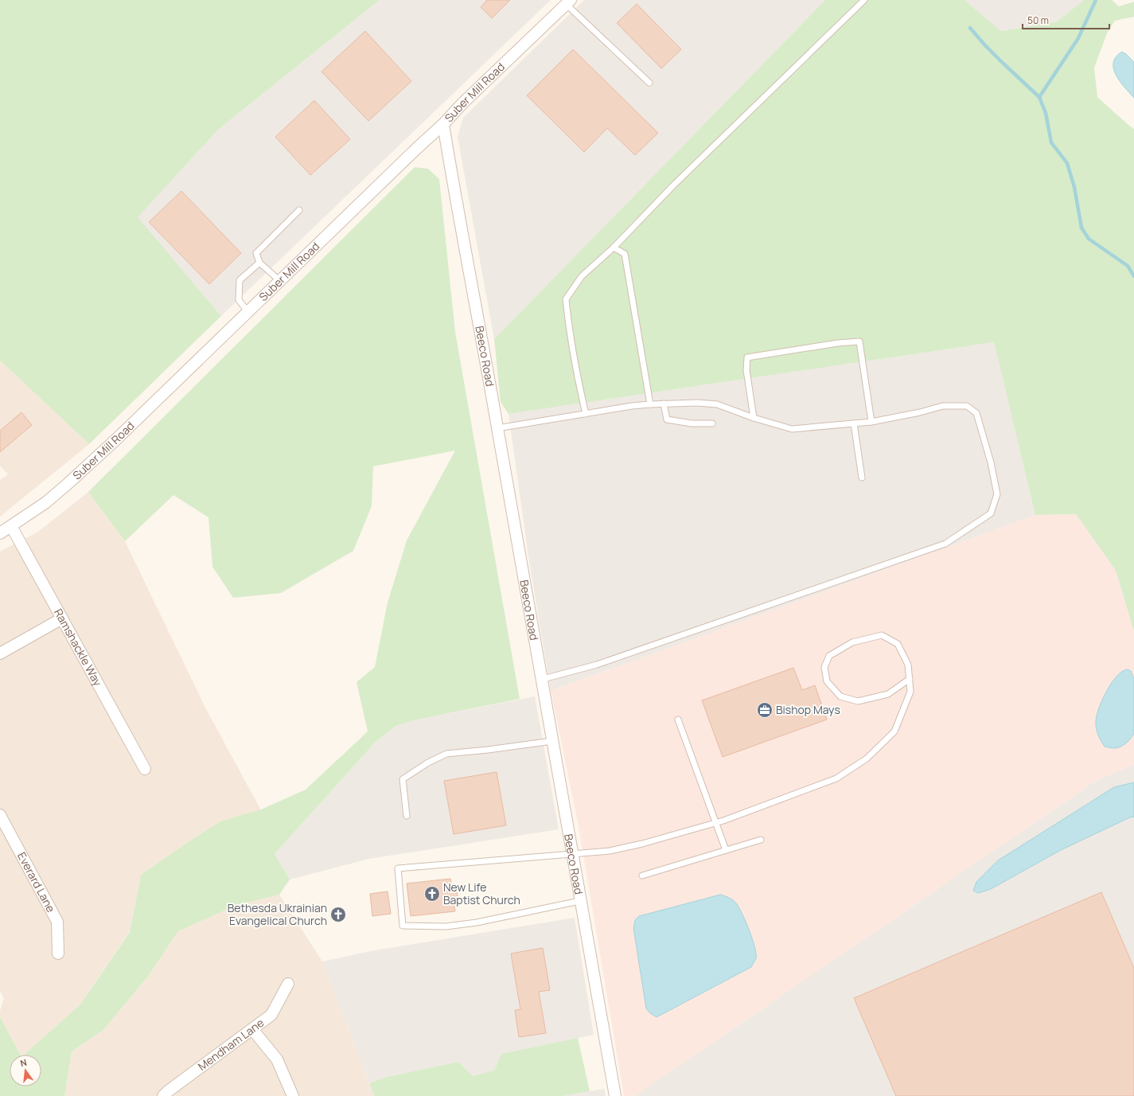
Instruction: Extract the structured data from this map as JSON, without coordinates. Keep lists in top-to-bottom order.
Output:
{
  "streets": {
    "street": [
      "Suber Mill Road",
      "Beeco Road",
      "Ramshackle Way",
      "Everard Lane",
      "Mendham Lane"
    ]
  },
  "crossings": [
    ["Suber Mill Road", "Beeco Road"],
    ["Suber Mill Road", "Ramshackle Way"]
  ],
  "places": {
    "office": ["Bishop Mays"],
    "church": ["New Life Baptist Church", "Bethesda Ukrainian Evangelical Church"]
  },
  "scale_bar": "50 m",
  "north": "top"
}
